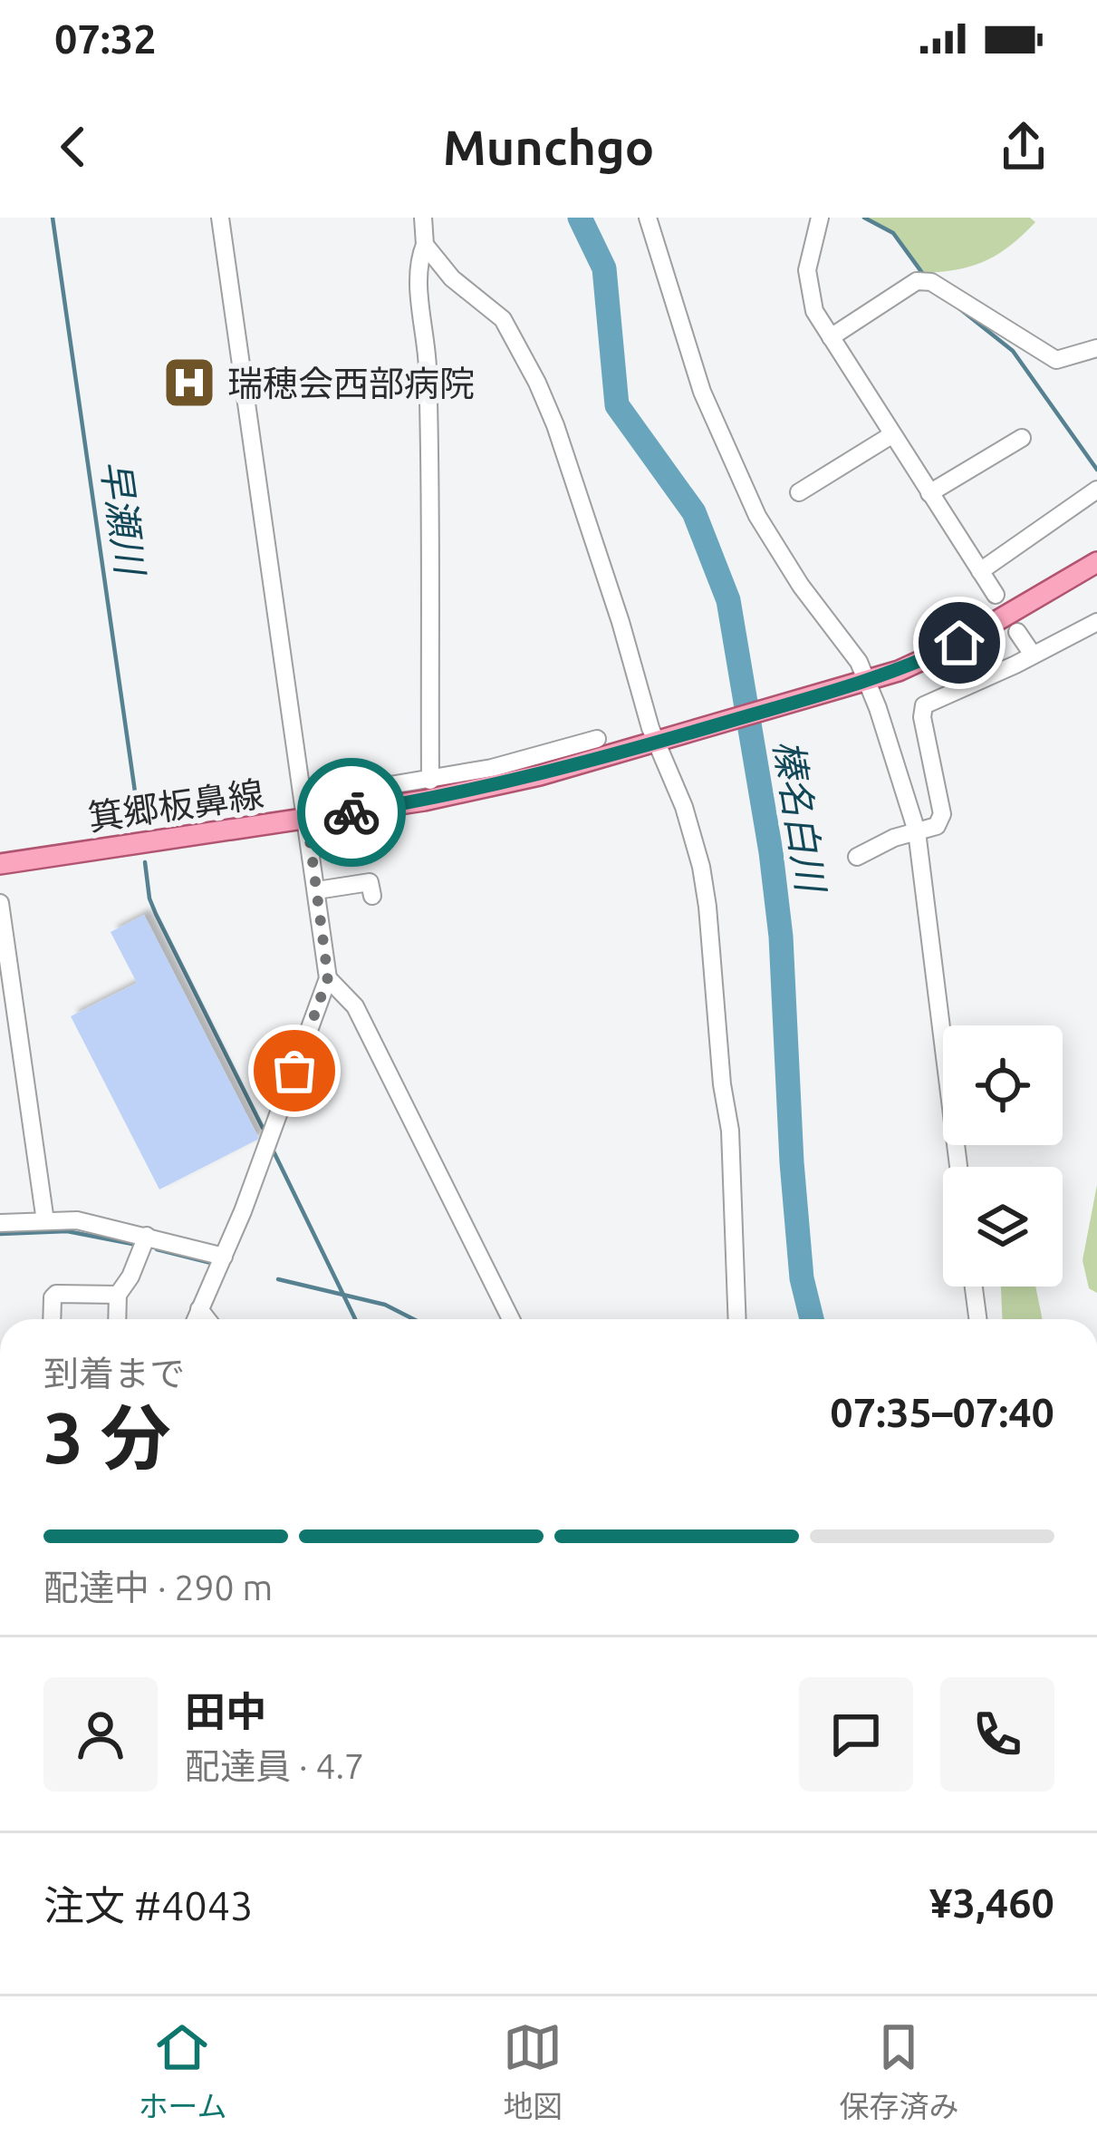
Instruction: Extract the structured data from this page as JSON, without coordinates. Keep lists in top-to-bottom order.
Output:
{
  "streets": {
    "main road": ["箕郷板鼻線"]
  },
  "water": ["早瀬川", "榛名白川"],
  "places": {
    "hospital": ["瑞穂会西部病院"]
  },
  "page": {
    "status": "07:32",
    "header": "Munchgo",
    "heading": ["3 分", "到着まで", "07:35–07:40"],
    "panel": [
      "田中",
      "配達員 · 4.7",
      "注文 #4043",
      "¥3,460"
    ],
    "bar": "配達中 · 290 m",
    "tabs": ["ホーム", "地図", "保存済み"]
  }
}
